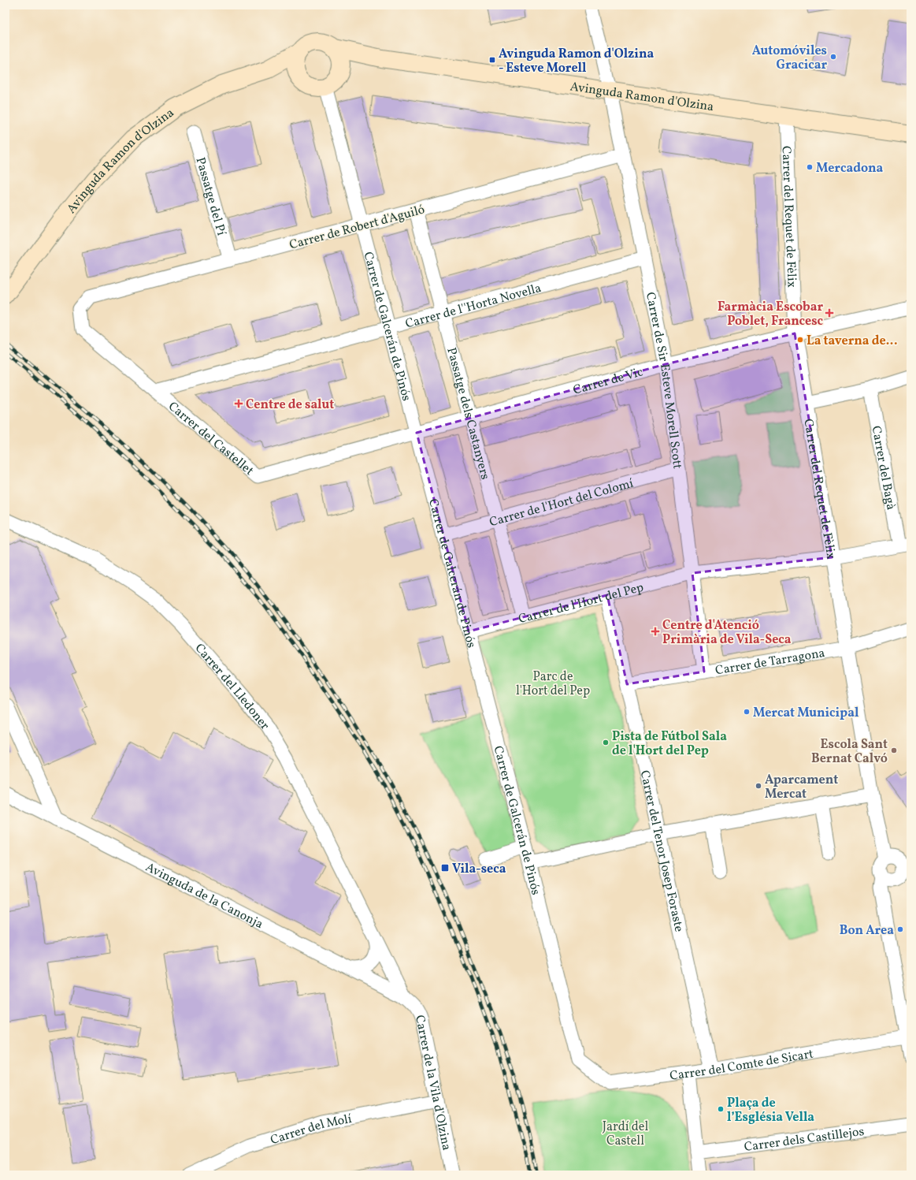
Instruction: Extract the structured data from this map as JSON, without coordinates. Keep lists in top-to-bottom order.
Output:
{
  "streets": {
    "street": [
      "Avinguda Ramon d'Olzina",
      "Passatge del Pí",
      "Carrer del Requet de Fèlix",
      "Carrer de Robert d'Aguiló",
      "Carrer de l''Horta Novella",
      "Carrer de Galcerán de Pinós",
      "Carrer de Vic",
      "Carrer de Sir Esteve Morell Scott",
      "Passatge dels Castanyers",
      "Carrer del Castellet",
      "Carrer del Bagà",
      "Carrer de l'Hort del Colomí",
      "Carrer de l'Hort del Pep",
      "Carrer de Tarragona",
      "Carrer del Lledoner",
      "Carrer del Tenor Josep Foraste",
      "Avinguda de la Canonja",
      "Carrer del Comte de Sicart",
      "Carrer de la Vila d'Olzina",
      "Carrer del Molí",
      "Carrer dels Castillejos"
    ]
  },
  "crossings": [
    ["Avinguda Ramon d'Olzina", "Carrer del Requet de Fèlix"],
    ["Avinguda Ramon d'Olzina", "Carrer de Galcerán de Pinós"],
    ["Avinguda Ramon d'Olzina", "Carrer de Sir Esteve Morell Scott"],
    ["Passatge del Pí", "Carrer de Robert d'Aguiló"],
    ["Carrer del Requet de Fèlix", "Carrer de Vic"],
    ["Carrer del Requet de Fèlix", "Carrer de l'Hort del Pep"],
    ["Carrer del Requet de Fèlix", "Carrer de Tarragona"],
    ["Carrer de Robert d'Aguiló", "Carrer de Galcerán de Pinós"],
    ["Carrer de Robert d'Aguiló", "Carrer de Sir Esteve Morell Scott"],
    ["Carrer de Robert d'Aguiló", "Passatge dels Castanyers"],
    ["Carrer de Robert d'Aguiló", "Carrer del Castellet"],
    ["Carrer de l''Horta Novella", "Carrer de Galcerán de Pinós"],
    ["Carrer de l''Horta Novella", "Carrer de Sir Esteve Morell Scott"],
    ["Carrer de l''Horta Novella", "Passatge dels Castanyers"],
    ["Carrer de l''Horta Novella", "Carrer del Castellet"],
    ["Carrer de Galcerán de Pinós", "Carrer de Vic"],
    ["Carrer de Galcerán de Pinós", "Carrer del Castellet"],
    ["Carrer de Galcerán de Pinós", "Carrer de l'Hort del Colomí"],
    ["Carrer de Galcerán de Pinós", "Carrer de l'Hort del Pep"],
    ["Carrer de Galcerán de Pinós", "Carrer del Comte de Sicart"],
    ["Carrer de Vic", "Carrer de Sir Esteve Morell Scott"],
    ["Carrer de Vic", "Passatge dels Castanyers"],
    ["Carrer de Vic", "Carrer del Castellet"],
    ["Carrer de Sir Esteve Morell Scott", "Carrer de l'Hort del Colomí"],
    ["Carrer de Sir Esteve Morell Scott", "Carrer de l'Hort del Pep"],
    ["Carrer de Sir Esteve Morell Scott", "Carrer de Tarragona"],
    ["Passatge dels Castanyers", "Carrer de l'Hort del Colomí"],
    ["Passatge dels Castanyers", "Carrer de l'Hort del Pep"],
    ["Carrer del Bagà", "Carrer de l'Hort del Pep"],
    ["Carrer de l'Hort del Pep", "Carrer del Tenor Josep Foraste"],
    ["Carrer de Tarragona", "Carrer del Tenor Josep Foraste"],
    ["Carrer del Lledoner", "Avinguda de la Canonja"],
    ["Carrer del Lledoner", "Carrer de la Vila d'Olzina"],
    ["Carrer del Tenor Josep Foraste", "Carrer del Comte de Sicart"],
    ["Avinguda de la Canonja", "Carrer de la Vila d'Olzina"],
    ["Carrer de la Vila d'Olzina", "Carrer del Molí"]
  ],
  "parks": ["Parc de l'Hort del Pep", "Jardí del Castell"],
  "places": {
    "other": [
      "Automóviles Gracicar",
      "Mercadona",
      "La taverna de...",
      "Mercat Municipal",
      "Pista de Fútbol Sala de l'Hort del Pep",
      "Escola Sant Bernat Calvó",
      "Aparcament Mercat",
      "Bon Area",
      "Plaça de l’Església Vella"
    ],
    "transit": ["Avinguda Ramon d'Olzina - Esteve Morell", "Vila-seca"],
    "health": ["Farmàcia Escobar Poblet, Francesc", "Centre de salut", "Centre d'Atenció Primària de Vila-Seca"]
  }
}
